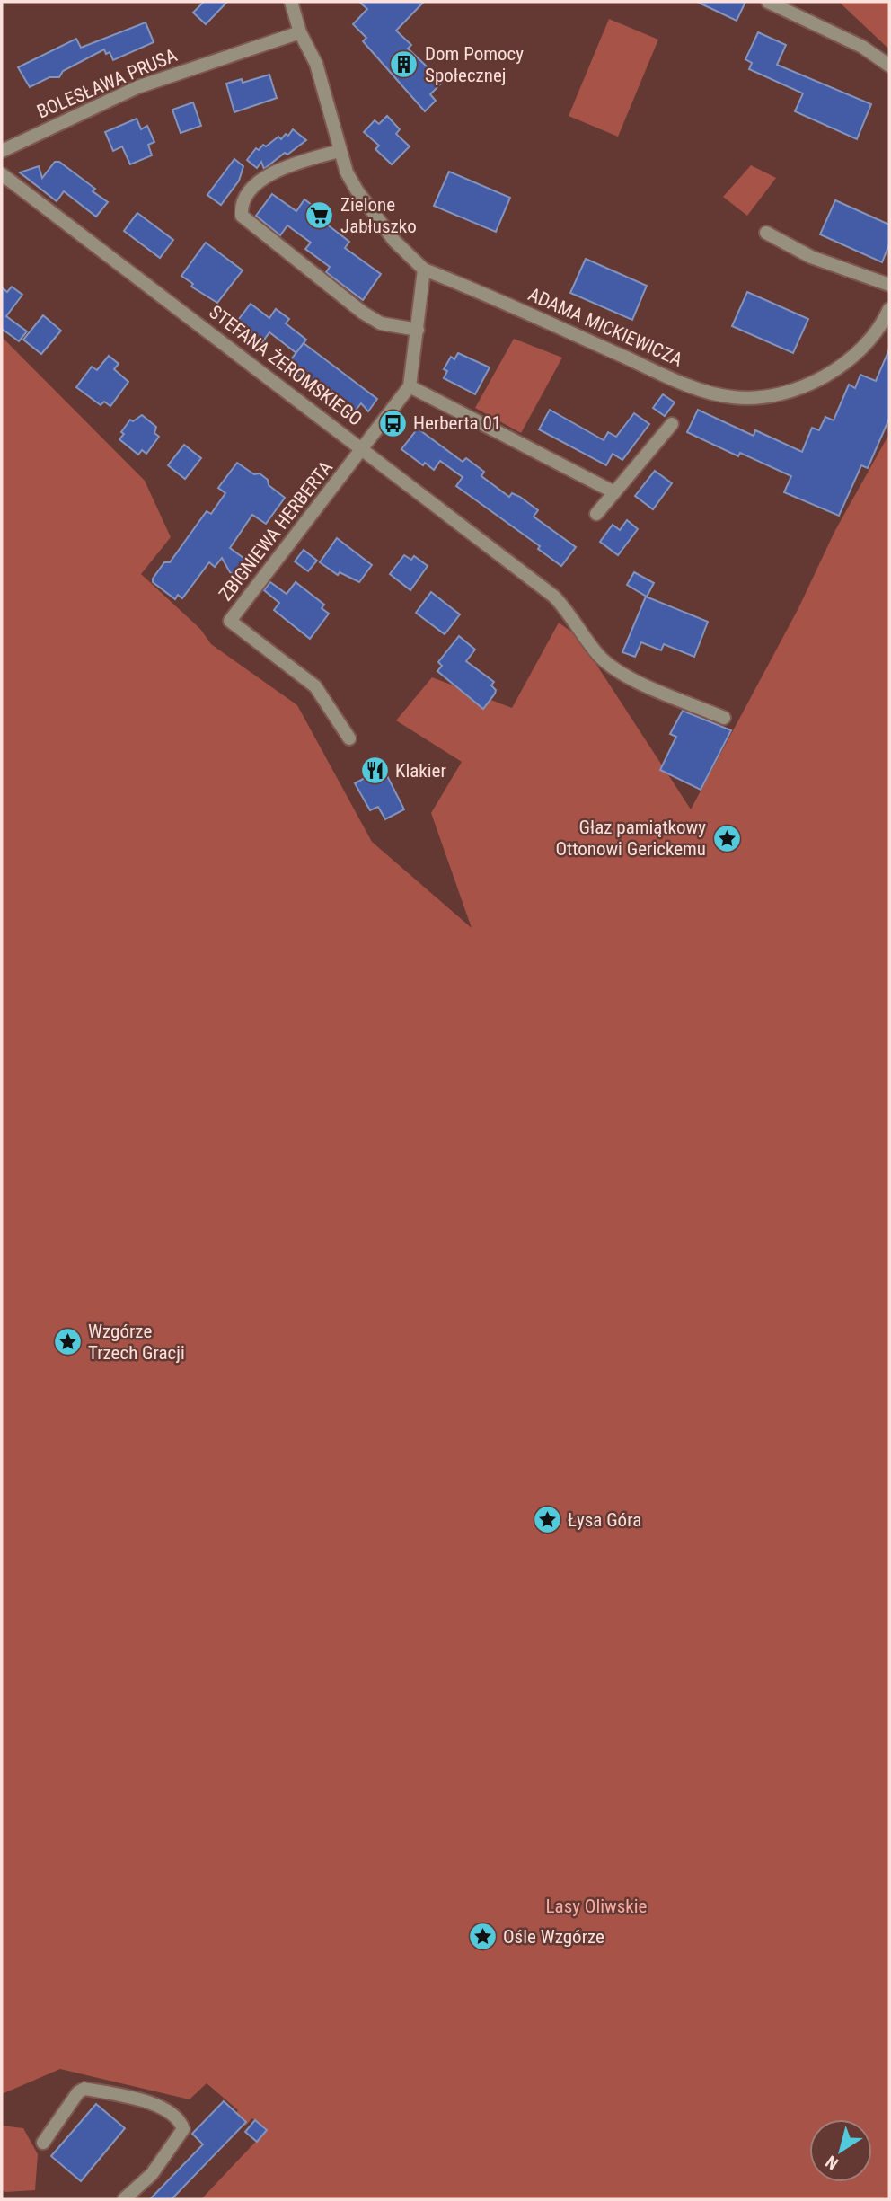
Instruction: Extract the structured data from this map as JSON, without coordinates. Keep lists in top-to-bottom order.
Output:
{
  "streets": {
    "street": [
      "BOLESŁAWA PRUSA",
      "ADAMA MICKIEWICZA",
      "STEFANA ŻEROMSKIEGO",
      "ZBIGNIEWA HERBERTA"
    ]
  },
  "crossings": [
    ["BOLESŁAWA PRUSA", "ADAMA MICKIEWICZA"],
    ["STEFANA ŻEROMSKIEGO", "ZBIGNIEWA HERBERTA"]
  ],
  "parks": ["Lasy Oliwskie"],
  "places": {
    "building": ["Dom Pomocy Społecznej"],
    "supermarket": ["Zielone Jabłuszko"],
    "bus stop": ["Herberta 01"],
    "restaurant": ["Klakier"],
    "place": [
      "Głaz pamiątkowy Ottonowi Gerickemu",
      "Wzgórze Trzech Gracji",
      "Łysa Góra",
      "Ośle Wzgórze"
    ]
  },
  "north": "bottom left"
}
